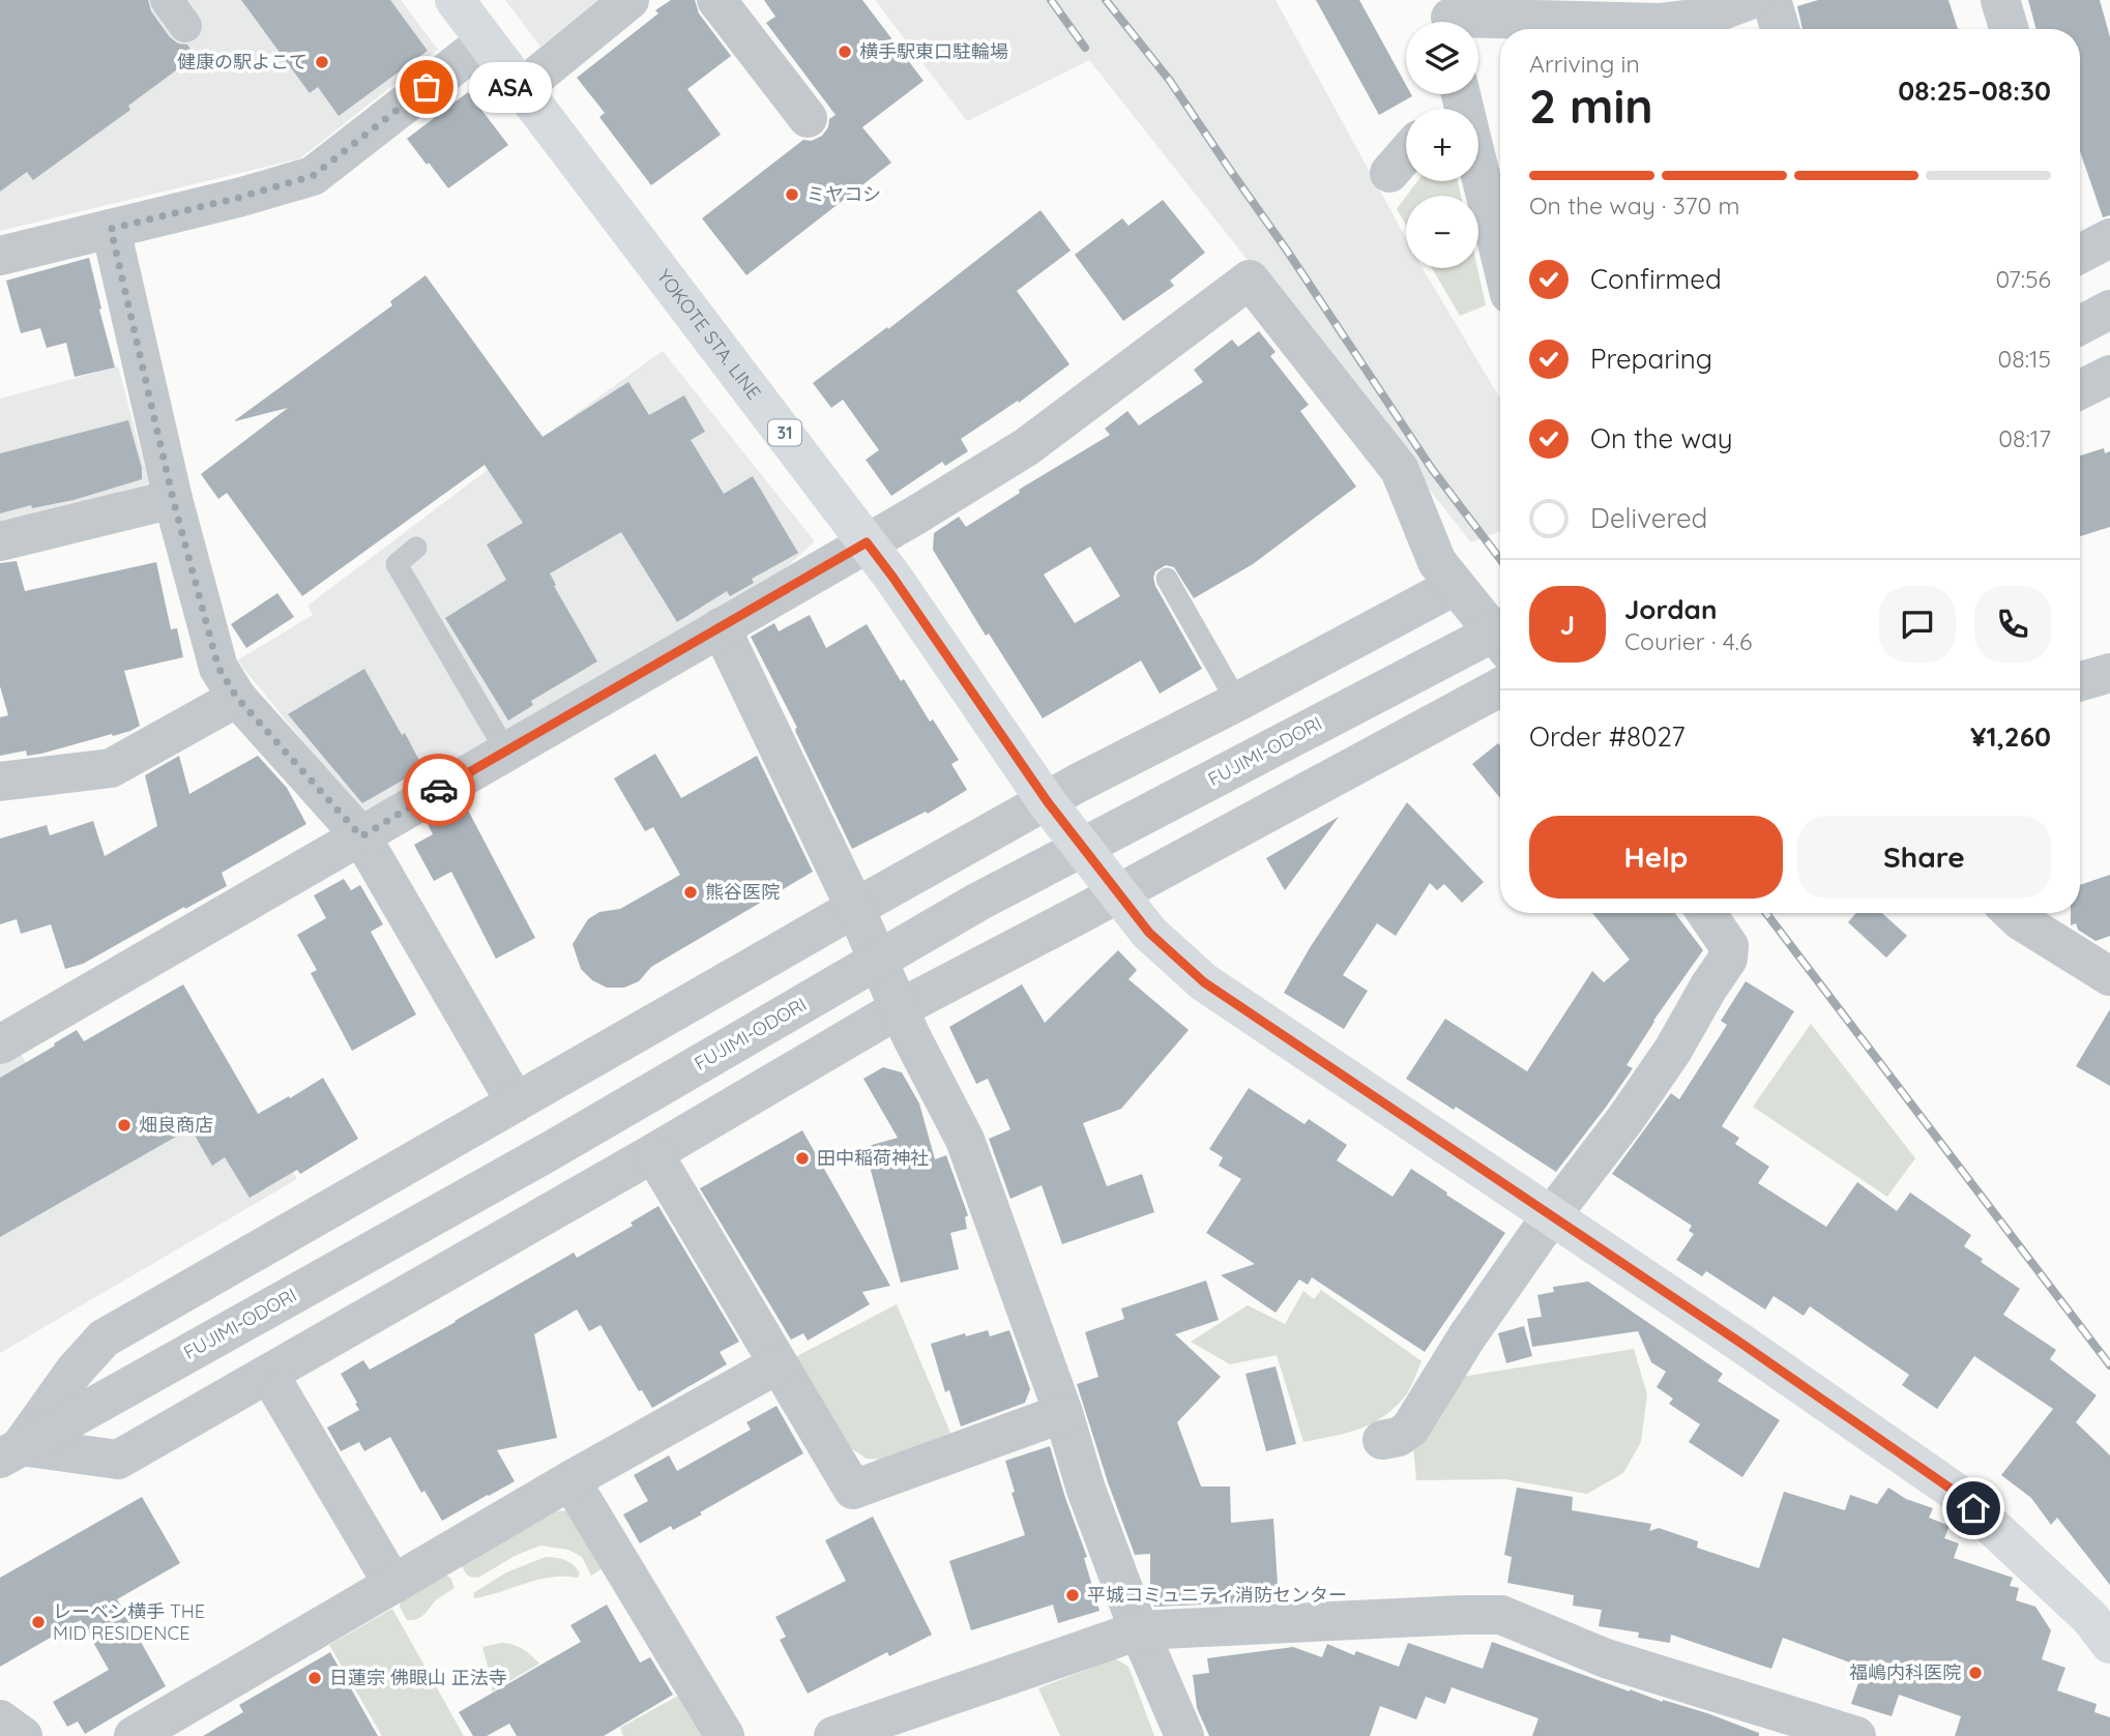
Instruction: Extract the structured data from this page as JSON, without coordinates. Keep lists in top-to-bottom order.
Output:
{
  "streets": {
    "main road": ["YOKOTE STA. LINE", "31"],
    "street": ["FUJIMI-ODORI"]
  },
  "places": [
    "横手駅東口駐輪場",
    "健康の駅よこて",
    "ASA",
    "ミヤコシ",
    "熊谷医院",
    "畑良商店",
    "田中稲荷神社",
    "平城コミュニティ消防センター",
    "レーベン横手 THE MID RESIDENCE",
    "福嶋内科医院",
    "日蓮宗 佛眼山 正法寺"
  ],
  "page": {
    "map_buttons": ["+", "−"],
    "heading": ["2 min", "Arriving in", "08:25–08:30"],
    "panel": [
      "Jordan",
      "Courier · 4.6",
      "Order #8027",
      "¥1,260"
    ],
    "bubble": "ASA",
    "bar": "On the way · 370 m",
    "list": [
      ["Confirmed", "07:56"],
      ["Preparing", "08:15"],
      ["On the way", "08:17"],
      "Delivered"
    ],
    "round": "J",
    "buttons": ["Help", "Share"]
  }
}
